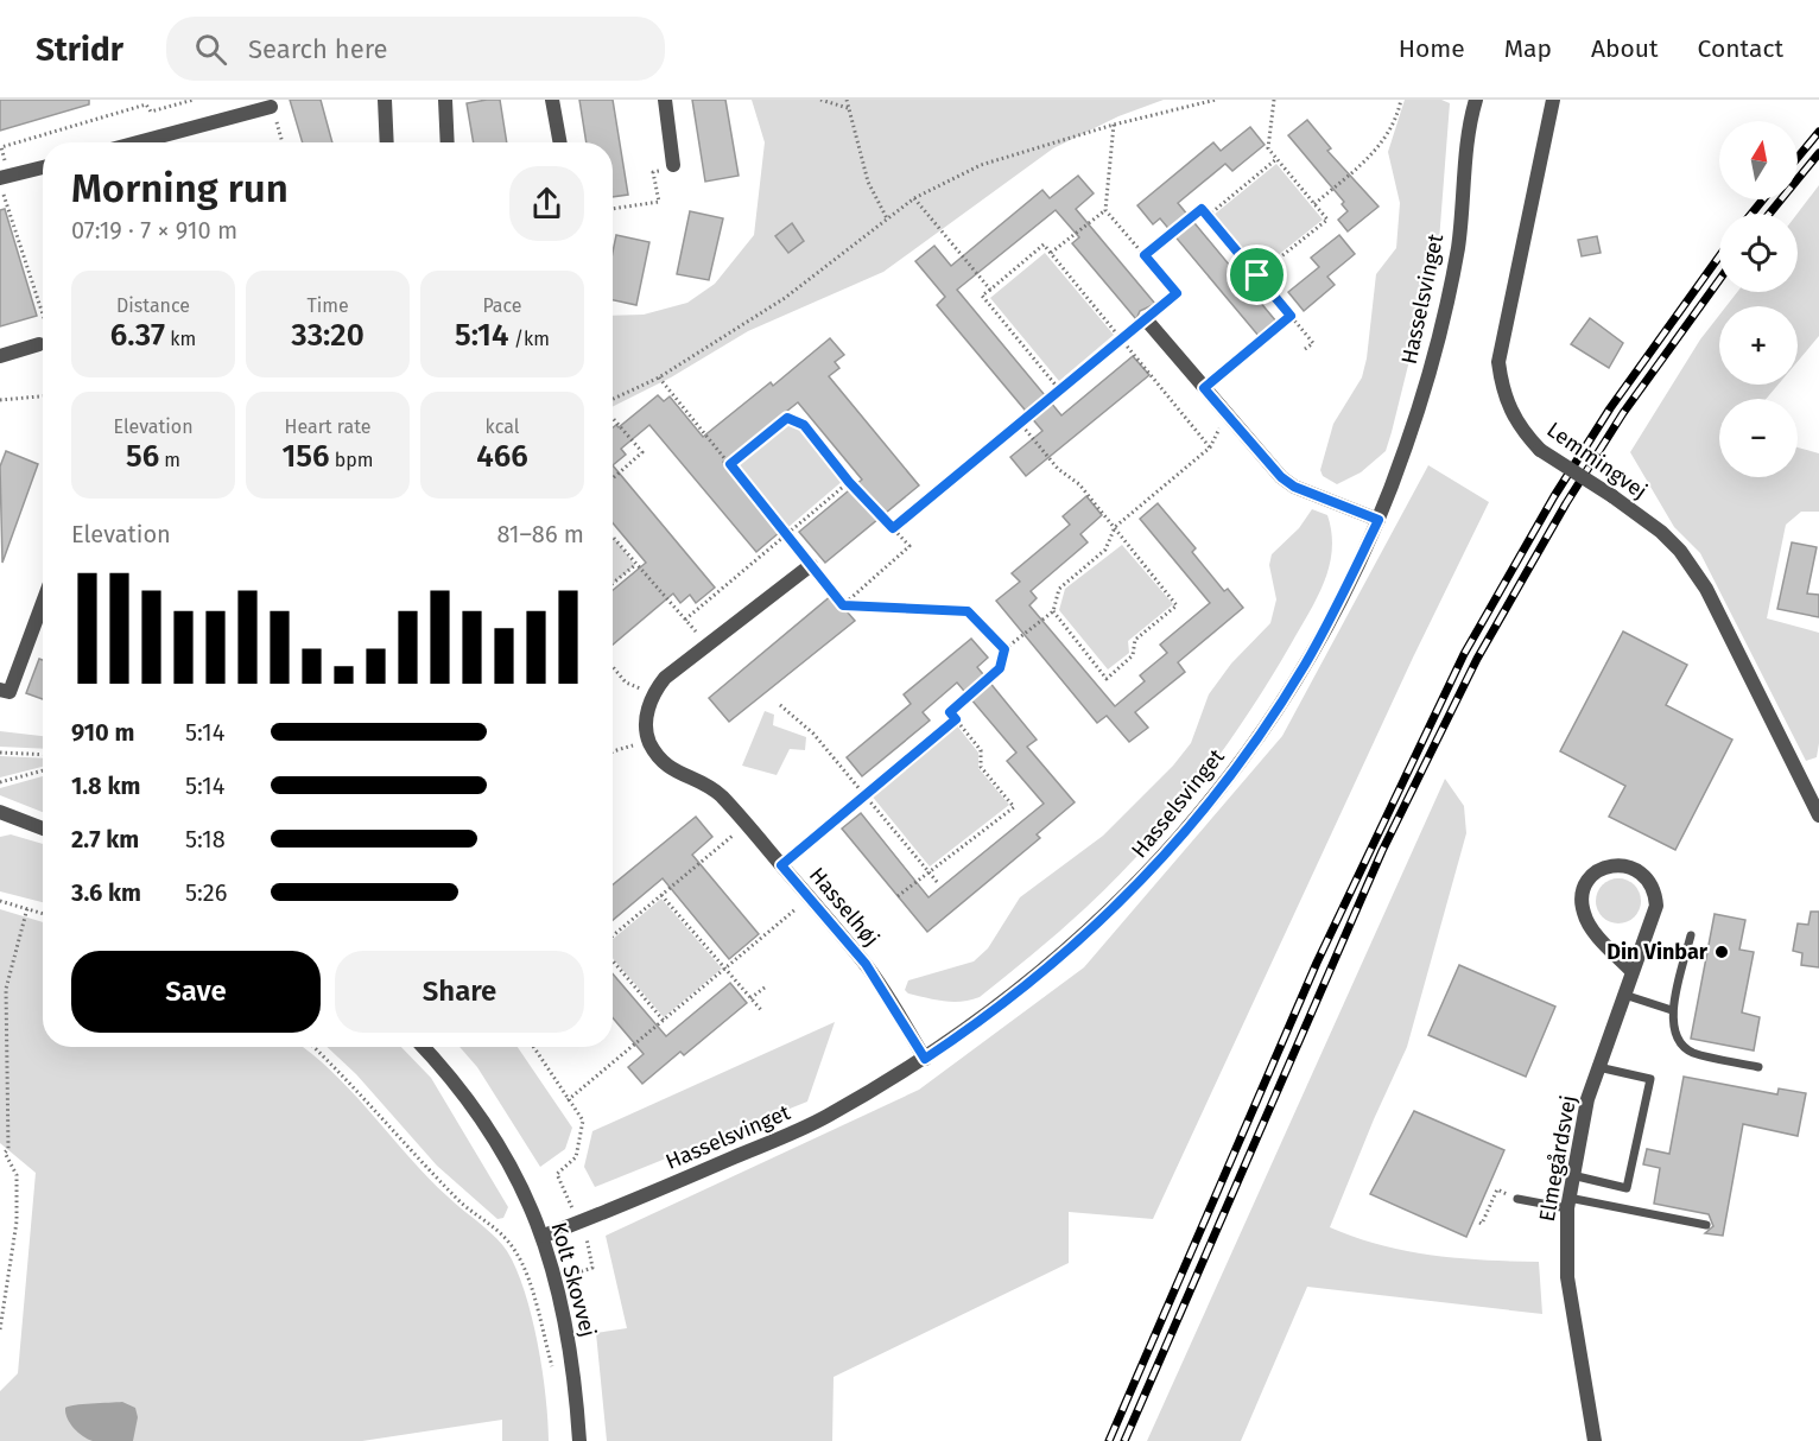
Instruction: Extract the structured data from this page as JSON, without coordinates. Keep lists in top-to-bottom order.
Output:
{
  "streets": {
    "street": [
      "Hasselsvinget",
      "Lemmingvej",
      "Hasselhøj",
      "Elmegårdsvej",
      "Kolt Skovvej"
    ]
  },
  "crossings": [
    ["Hasselsvinget", "Hasselhøj"],
    ["Hasselsvinget", "Kolt Skovvej"]
  ],
  "places": ["Din Vinbar"],
  "north": "top",
  "page": {
    "header": "Stridr",
    "search": "Search here",
    "nav": [
      "Home",
      "Map",
      "About",
      "Contact"
    ],
    "map_buttons": ["+", "−"],
    "heading": ["Morning run", "07:19 · 7 × 910 m"],
    "stats": [
      ["Distance", "6.37 km"],
      ["Time", "33:20"],
      ["Pace", "5:14 /km"],
      ["Elevation", "56 m"],
      ["Heart rate", "156 bpm"],
      ["kcal", "466"]
    ],
    "chart": ["Elevation", "81–86 m"],
    "list": [
      {
        "name": "910 m",
        "note": "5:14"
      },
      {
        "name": "1.8 km",
        "note": "5:14"
      },
      {
        "name": "2.7 km",
        "note": "5:18"
      },
      {
        "name": "3.6 km",
        "note": "5:26"
      }
    ],
    "buttons": ["Save", "Share"]
  }
}
